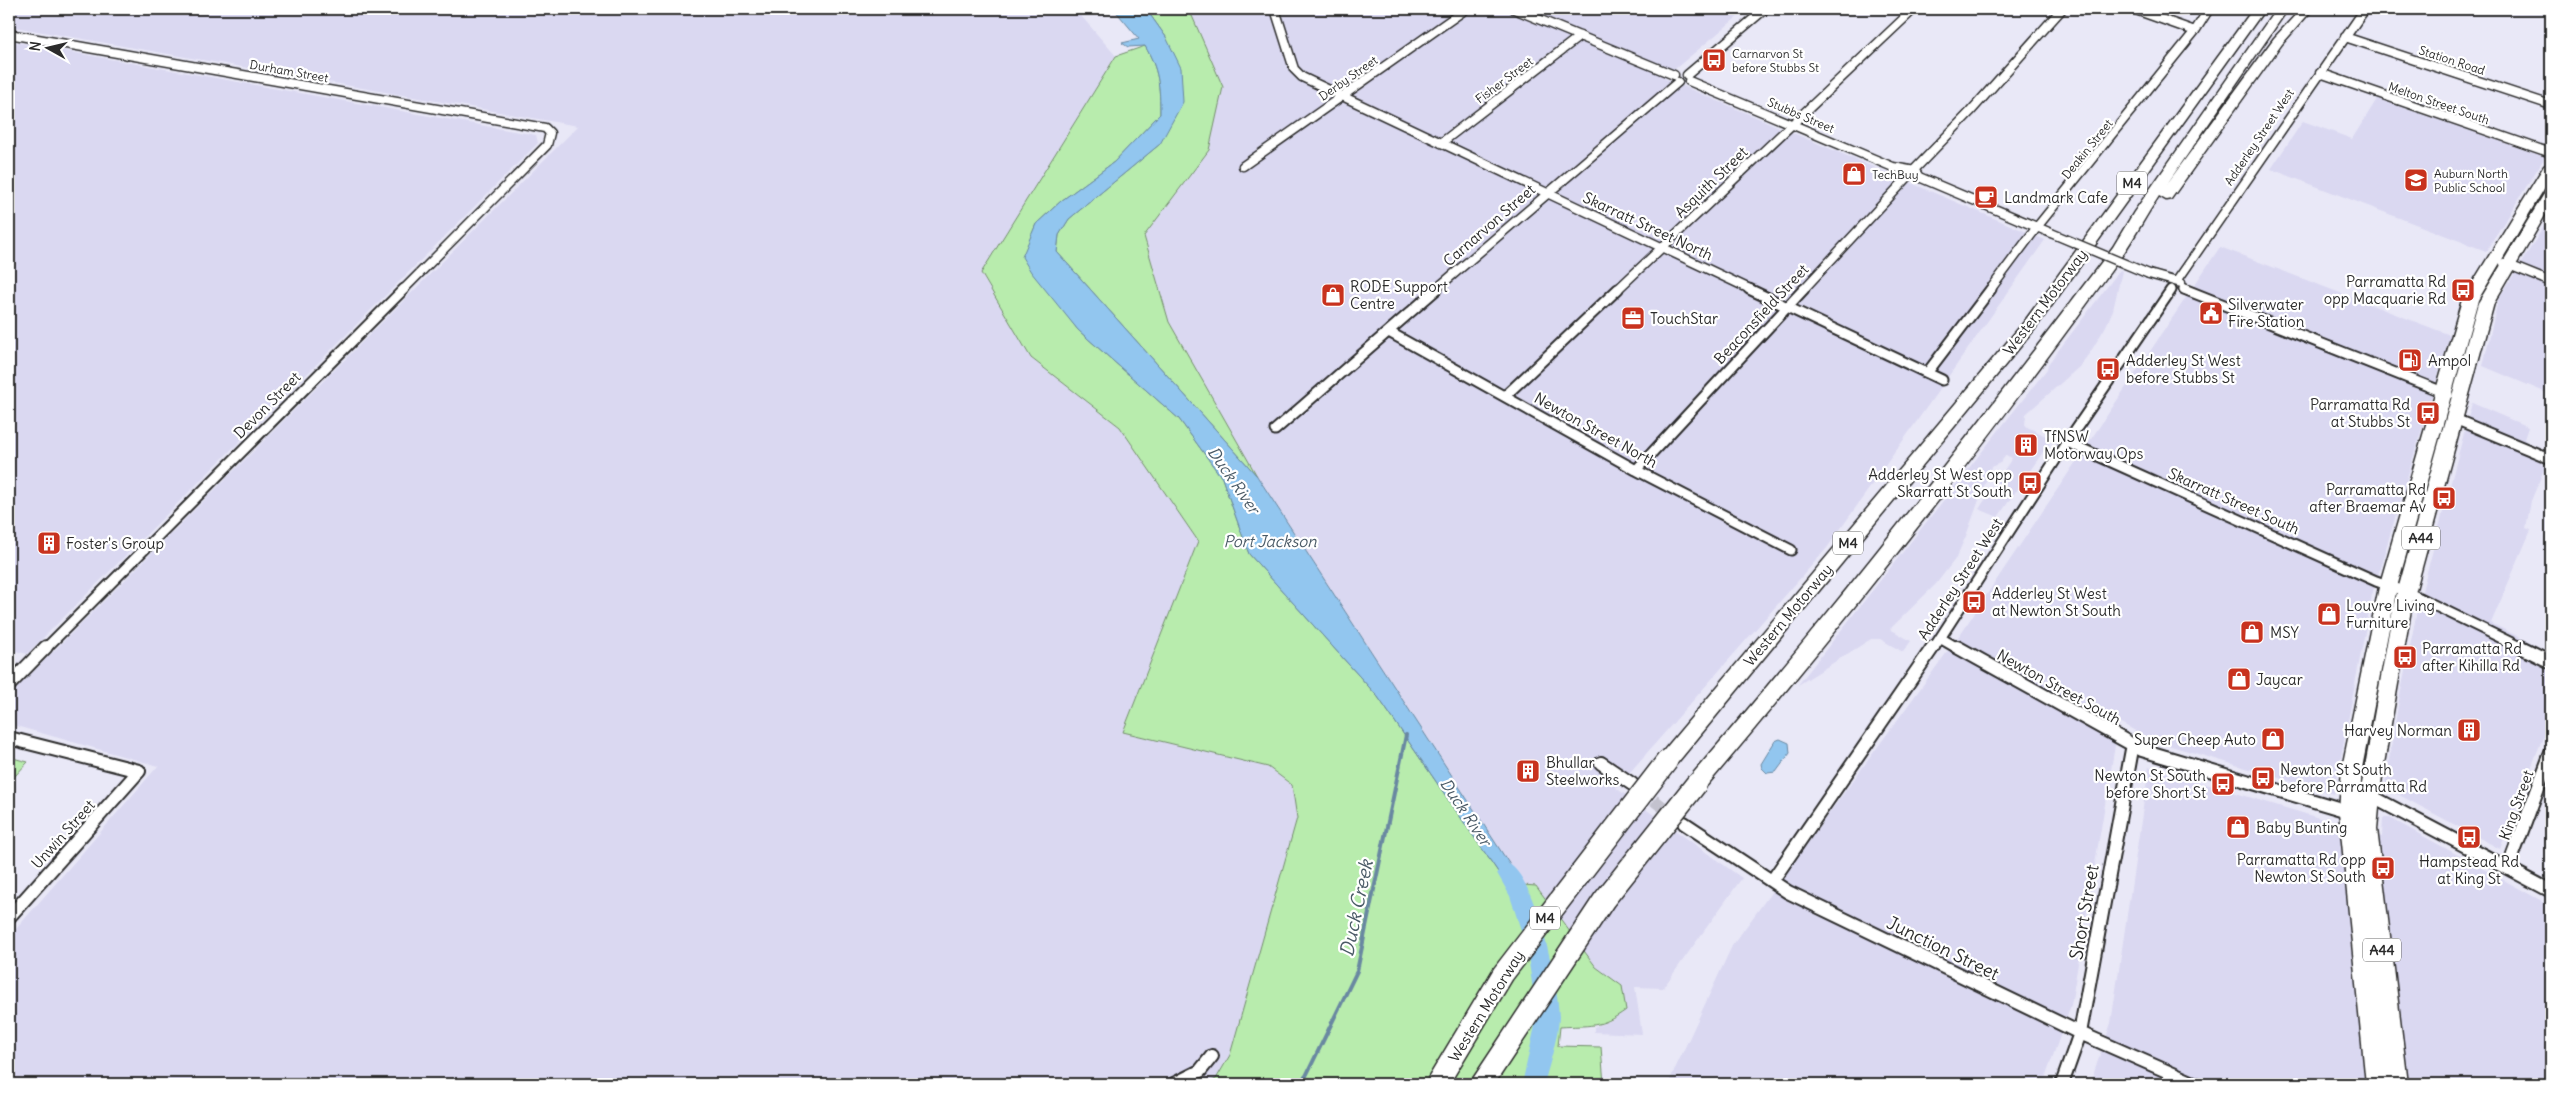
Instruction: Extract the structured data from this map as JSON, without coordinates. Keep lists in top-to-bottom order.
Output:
{
  "streets": {
    "highway": ["M4", "Western Motorway", "A44"],
    "street": [
      "Station Road",
      "Durham Street",
      "Derby Street",
      "Fisher Street",
      "Melton Street South",
      "Stubbs Street",
      "Adderley Street West",
      "Deakin Street",
      "Asquith Street",
      "Carnarvon Street",
      "Skarratt Street North",
      "Beaconsfield Street",
      "Devon Street",
      "Newton Street North",
      "Skarratt Street South",
      "Newton Street South",
      "King Street",
      "Unwin Street",
      "Short Street",
      "Junction Street"
    ]
  },
  "crossings": [
    ["Station Road", "Adderley Street West"],
    ["Durham Street", "Devon Street"],
    ["Derby Street", "Skarratt Street North"],
    ["Fisher Street", "Skarratt Street North"],
    ["Melton Street South", "Adderley Street West"],
    ["Stubbs Street", "Asquith Street"],
    ["Stubbs Street", "Beaconsfield Street"],
    ["Adderley Street West", "Skarratt Street South"],
    ["Adderley Street West", "Newton Street South"],
    ["Adderley Street West", "Junction Street"],
    ["Deakin Street", "Skarratt Street North"],
    ["Asquith Street", "Skarratt Street North"],
    ["Asquith Street", "Newton Street North"],
    ["M4", "Western Motorway"],
    ["Carnarvon Street", "Skarratt Street North"],
    ["Carnarvon Street", "Newton Street North"],
    ["Skarratt Street North", "Beaconsfield Street"],
    ["Beaconsfield Street", "Newton Street North"],
    ["Skarratt Street South", "A44"],
    ["A44", "Newton Street South"],
    ["Newton Street South", "Short Street"],
    ["Short Street", "Junction Street"]
  ],
  "water": ["Duck River", "Port Jackson", "Duck Creek"],
  "places": {
    "bus stop": [
      "Carnarvon St before Stubbs St",
      "Parramatta Rd opp Macquarie Rd",
      "Adderley St West before Stubbs St",
      "Parramatta Rd at Stubbs St",
      "Adderley St West opp Skarratt St South",
      "Parramatta Rd after Braemar Av",
      "Adderley St West at Newton St South",
      "Parramatta Rd after Kihilla Rd",
      "Newton St South before Parramatta Rd",
      "Newton St South before Short St",
      "Hampstead Rd at King St",
      "Parramatta Rd opp Newton St South"
    ],
    "shop": [
      "TechBuy",
      "RODE Support Centre",
      "Louvre Living Furniture",
      "MSY",
      "Jaycar",
      "Super Cheep Auto",
      "Baby Bunting"
    ],
    "school or university": ["Auburn North Public School"],
    "cafe": ["Landmark Cafe"],
    "public building": ["Silverwater Fire Station"],
    "office": ["TouchStar"],
    "fuel station": ["Ampol"],
    "building": [
      "TfNSW Motorway Ops",
      "Foster's Group",
      "Harvey Norman",
      "Bhullar Steelworks"
    ]
  },
  "north": "left"
}
